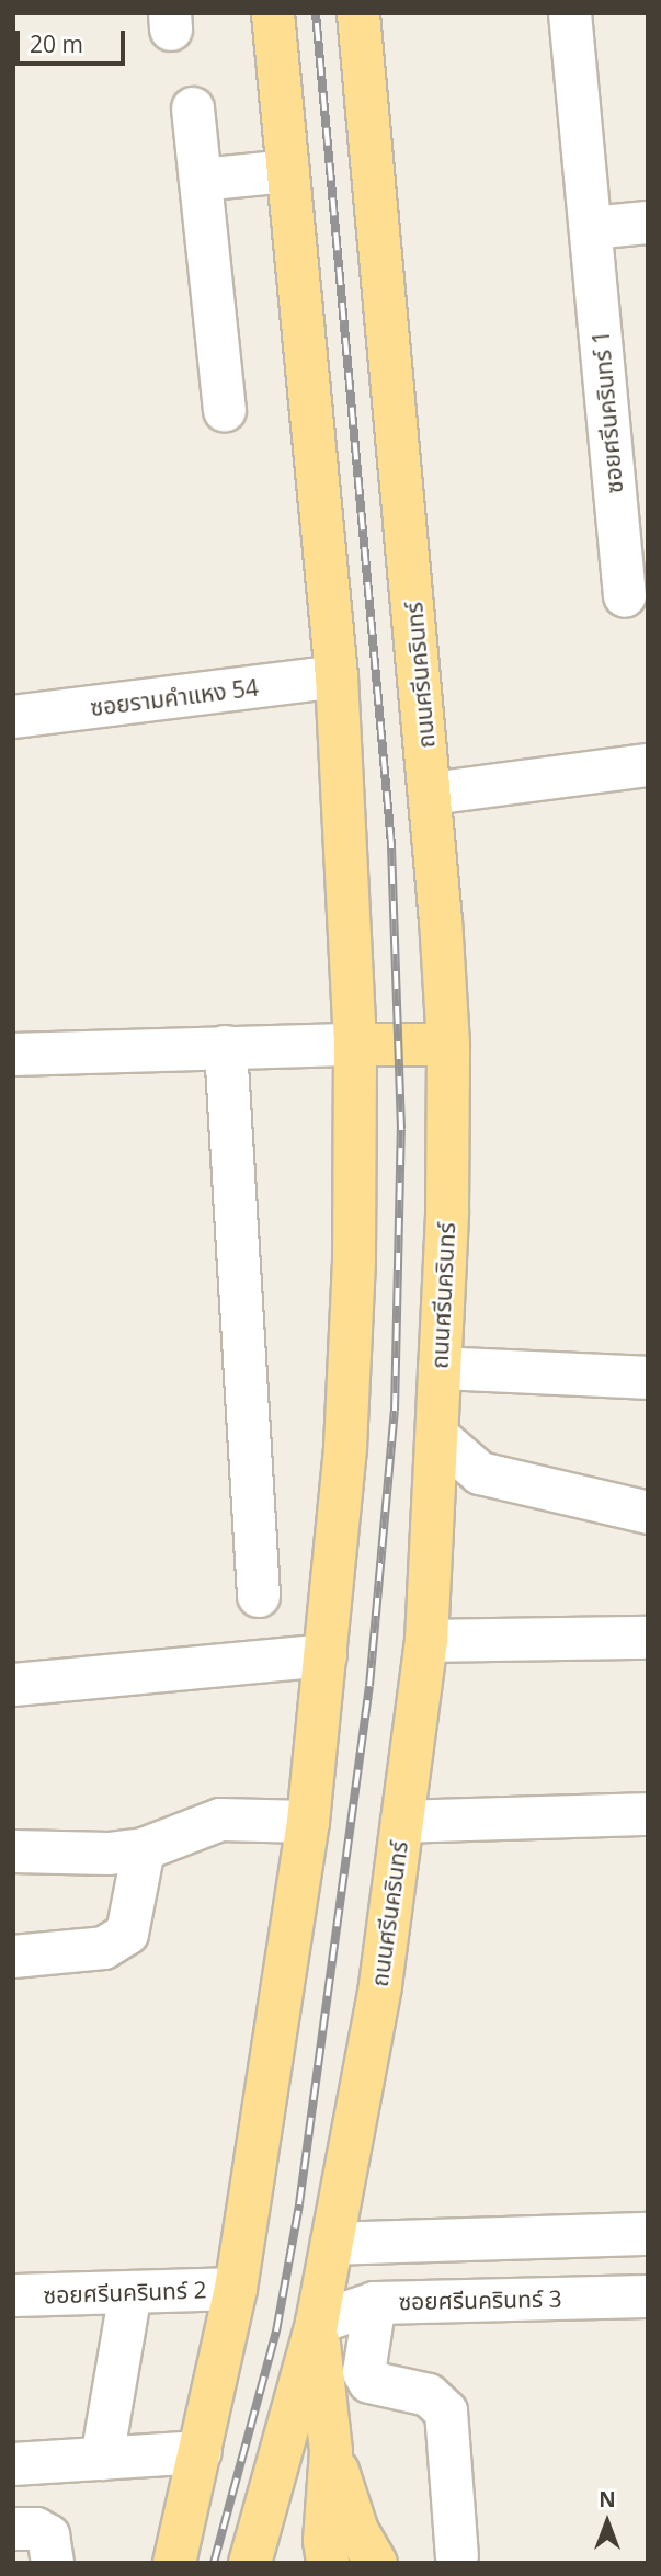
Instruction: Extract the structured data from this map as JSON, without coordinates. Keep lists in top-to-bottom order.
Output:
{
  "streets": {
    "main road": ["ถนนศรีนครินทร์"],
    "street": [
      "ซอยศรีนครินทร์ 1",
      "ซอยรามคำแหง 54",
      "ซอยศรีนครินทร์ 2",
      "ซอยศรีนครินทร์ 3"
    ]
  },
  "crossings": [
    ["ถนนศรีนครินทร์", "ซอยศรีนครินทร์ 3"]
  ],
  "scale_bar": "20 m",
  "north": "top"
}
